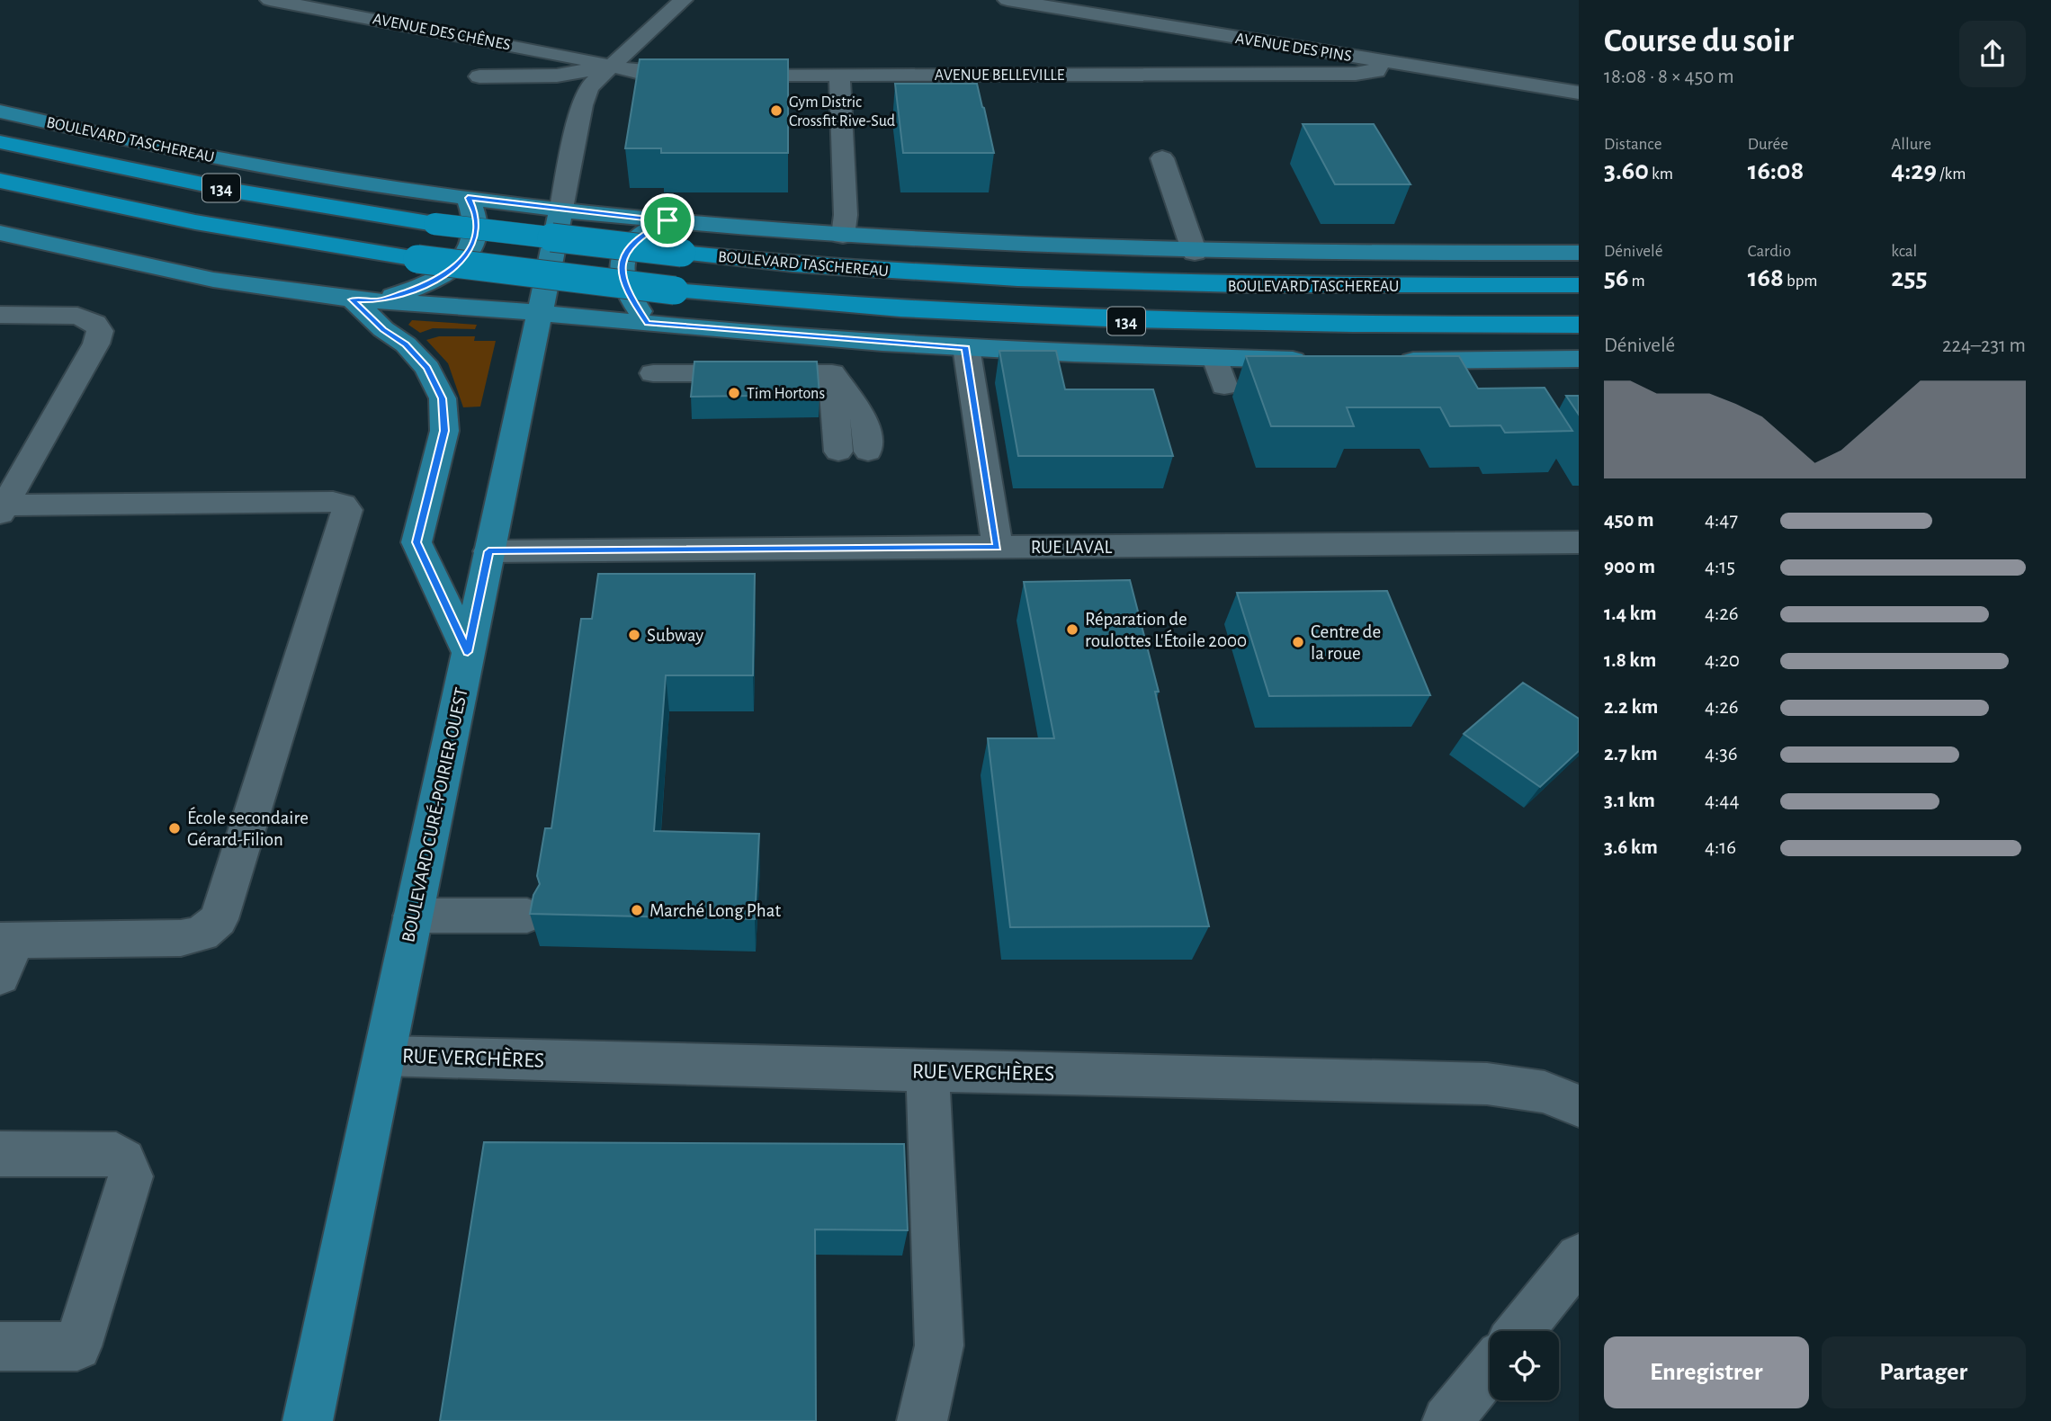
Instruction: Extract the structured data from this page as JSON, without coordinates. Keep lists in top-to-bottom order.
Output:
{
  "streets": {
    "highway": ["BOULEVARD TASCHEREAU", "134"],
    "main road": ["BOULEVARD CURÉ-POIRIER OUEST"],
    "street": [
      "AVENUE DES CHÊNES",
      "AVENUE DES PINS",
      "AVENUE BELLEVILLE",
      "RUE LAVAL",
      "RUE VERCHÈRES"
    ]
  },
  "crossings": [
    ["AVENUE DES CHÊNES", "AVENUE BELLEVILLE"],
    ["AVENUE DES PINS", "AVENUE BELLEVILLE"],
    ["BOULEVARD TASCHEREAU", "BOULEVARD CURÉ-POIRIER OUEST"],
    ["RUE LAVAL", "BOULEVARD CURÉ-POIRIER OUEST"],
    ["BOULEVARD CURÉ-POIRIER OUEST", "RUE VERCHÈRES"]
  ],
  "places": [
    "Gym Distric Crossfit Rive-Sud",
    "Tim Hortons",
    "Réparation de roulottes L'Étoile 2000",
    "Subway",
    "Centre de la roue",
    "École secondaire Gérard-Filion",
    "Marché Long Phat"
  ],
  "page": {
    "heading": ["Course du soir", "18:08 · 8 × 450 m"],
    "stats": [
      ["Distance", "3.60 km"],
      ["Durée", "16:08"],
      ["Allure", "4:29 /km"],
      ["Dénivelé", "56 m"],
      ["Cardio", "168 bpm"],
      ["kcal", "255"]
    ],
    "chart": ["Dénivelé", "224–231 m"],
    "list": [
      {
        "name": "450 m",
        "note": "4:47"
      },
      {
        "name": "900 m",
        "note": "4:15"
      },
      {
        "name": "1.4 km",
        "note": "4:26"
      },
      {
        "name": "1.8 km",
        "note": "4:20"
      },
      {
        "name": "2.2 km",
        "note": "4:26"
      },
      {
        "name": "2.7 km",
        "note": "4:36"
      },
      {
        "name": "3.1 km",
        "note": "4:44"
      },
      {
        "name": "3.6 km",
        "note": "4:16"
      }
    ],
    "buttons": ["Enregistrer", "Partager"]
  }
}
